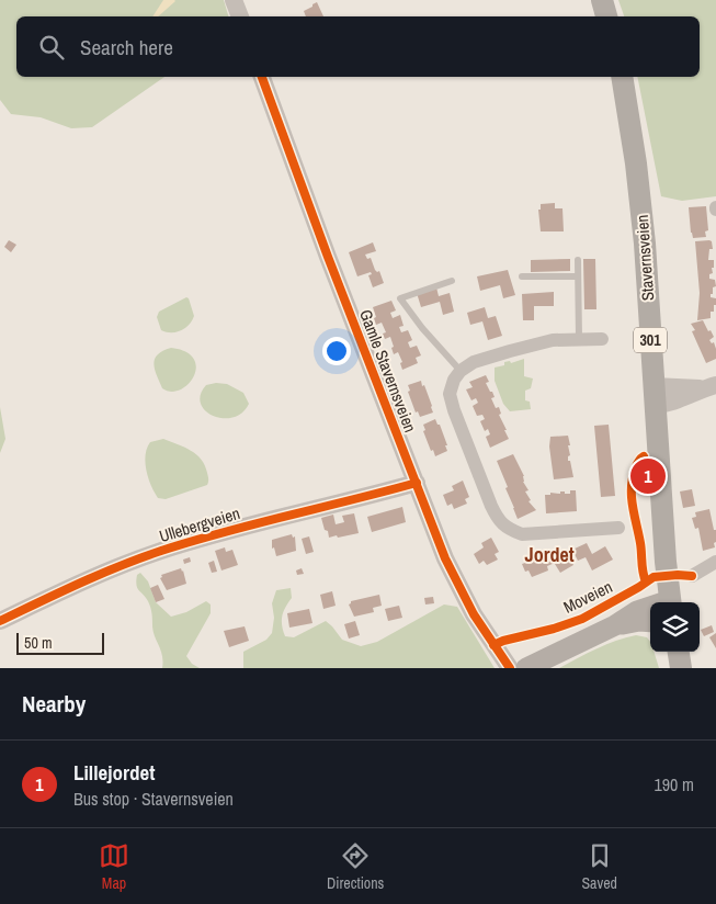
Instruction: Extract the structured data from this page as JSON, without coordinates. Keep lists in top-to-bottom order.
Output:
{
  "streets": {
    "main road": ["Stavernsveien", "301"],
    "street": ["Gamle Stavernsveien", "Ullebergveien"],
    "cycle path": ["Moveien"]
  },
  "crossings": [
    ["Gamle Stavernsveien", "Ullebergveien"]
  ],
  "districts": ["Jordet"],
  "scale_bar": "50 m",
  "page": {
    "search": "Search here",
    "pins": "1",
    "scale": "50 m",
    "heading": "Nearby",
    "list": [
      {
        "mark": "1",
        "name": "Lillejordet",
        "note": "Bus stop · Stavernsveien",
        "value": "190 m"
      }
    ],
    "nav": ["Map", "Directions", "Saved"]
  }
}
